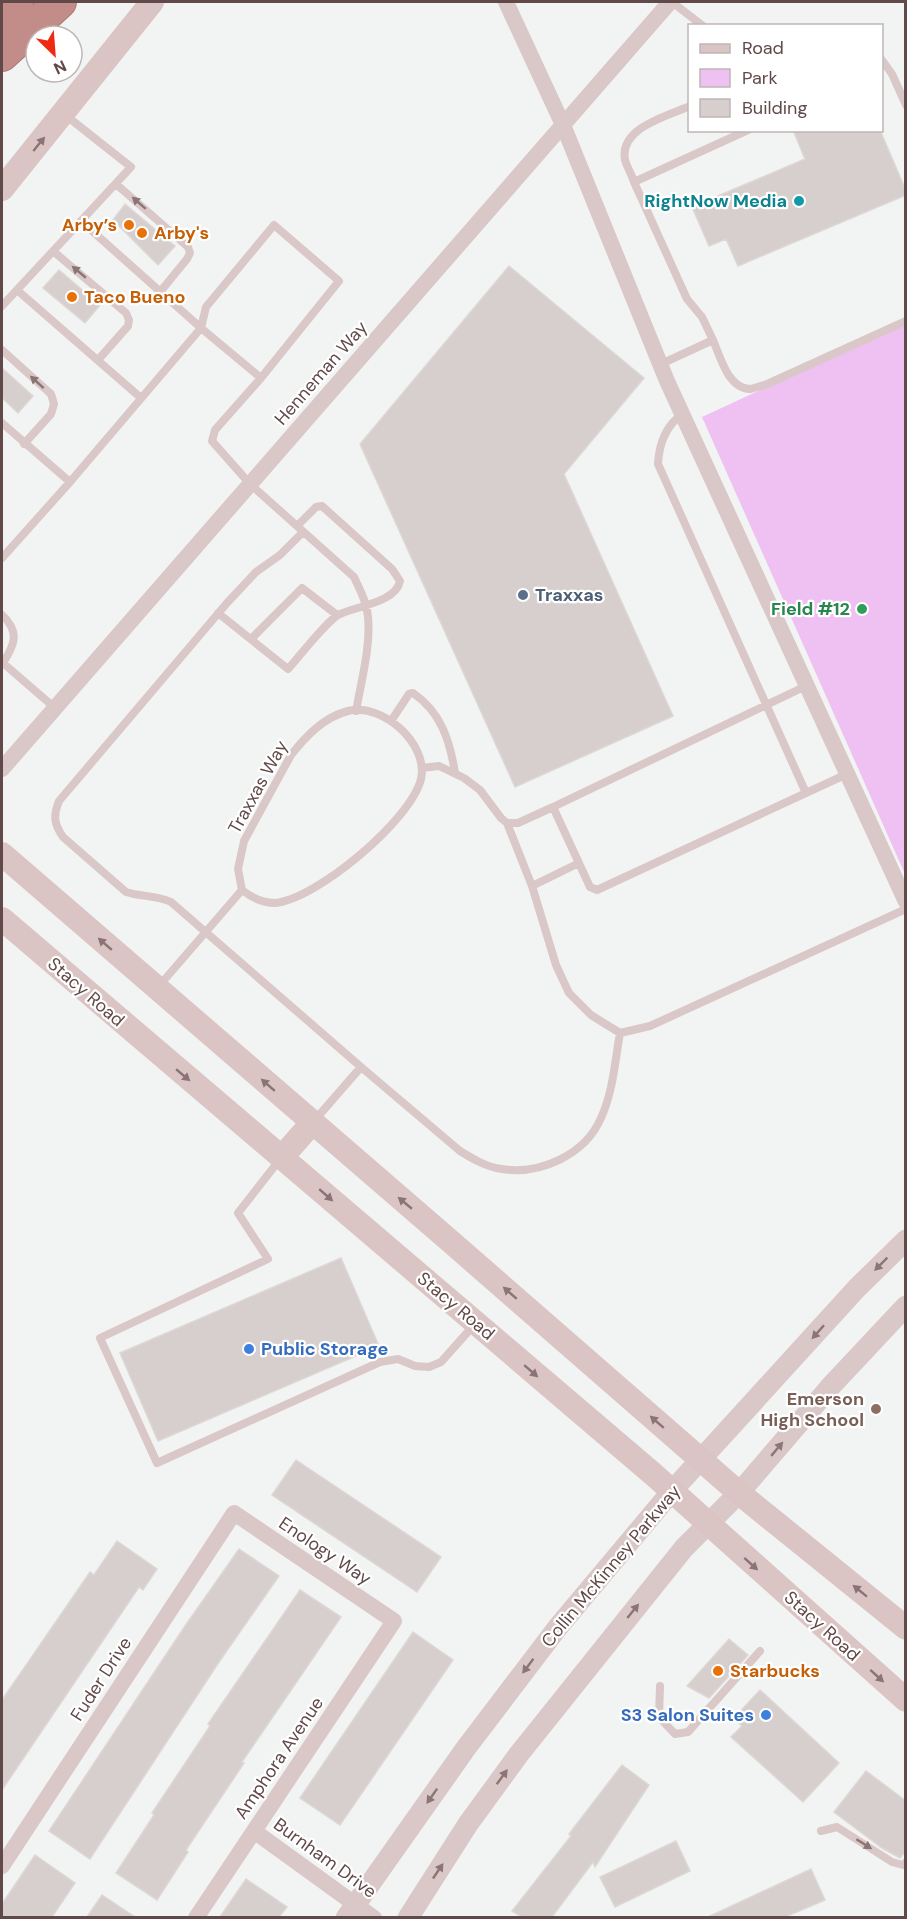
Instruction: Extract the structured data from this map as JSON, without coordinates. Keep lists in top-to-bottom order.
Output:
{
  "streets": {
    "main road": ["Stacy Road"],
    "street": [
      "Henneman Way",
      "Enology Way",
      "Collin McKinney Parkway",
      "Fuder Drive",
      "Amphora Avenue",
      "Burnham Drive"
    ],
    "lane": ["Traxxas Way"]
  },
  "crossings": [
    ["Stacy Road", "Collin McKinney Parkway"],
    ["Enology Way", "Fuder Drive"],
    ["Enology Way", "Amphora Avenue"],
    ["Collin McKinney Parkway", "Burnham Drive"],
    ["Amphora Avenue", "Burnham Drive"]
  ],
  "places": [
    "RightNow Media",
    "Arby’s",
    "Arby's",
    "Taco Bueno",
    "Traxxas",
    "Field #12",
    "Public Storage",
    "Emerson High School",
    "Starbucks",
    "S3 Salon Suites"
  ],
  "legend": ["Road", "Park", "Building"],
  "north": "bottom right"
}
